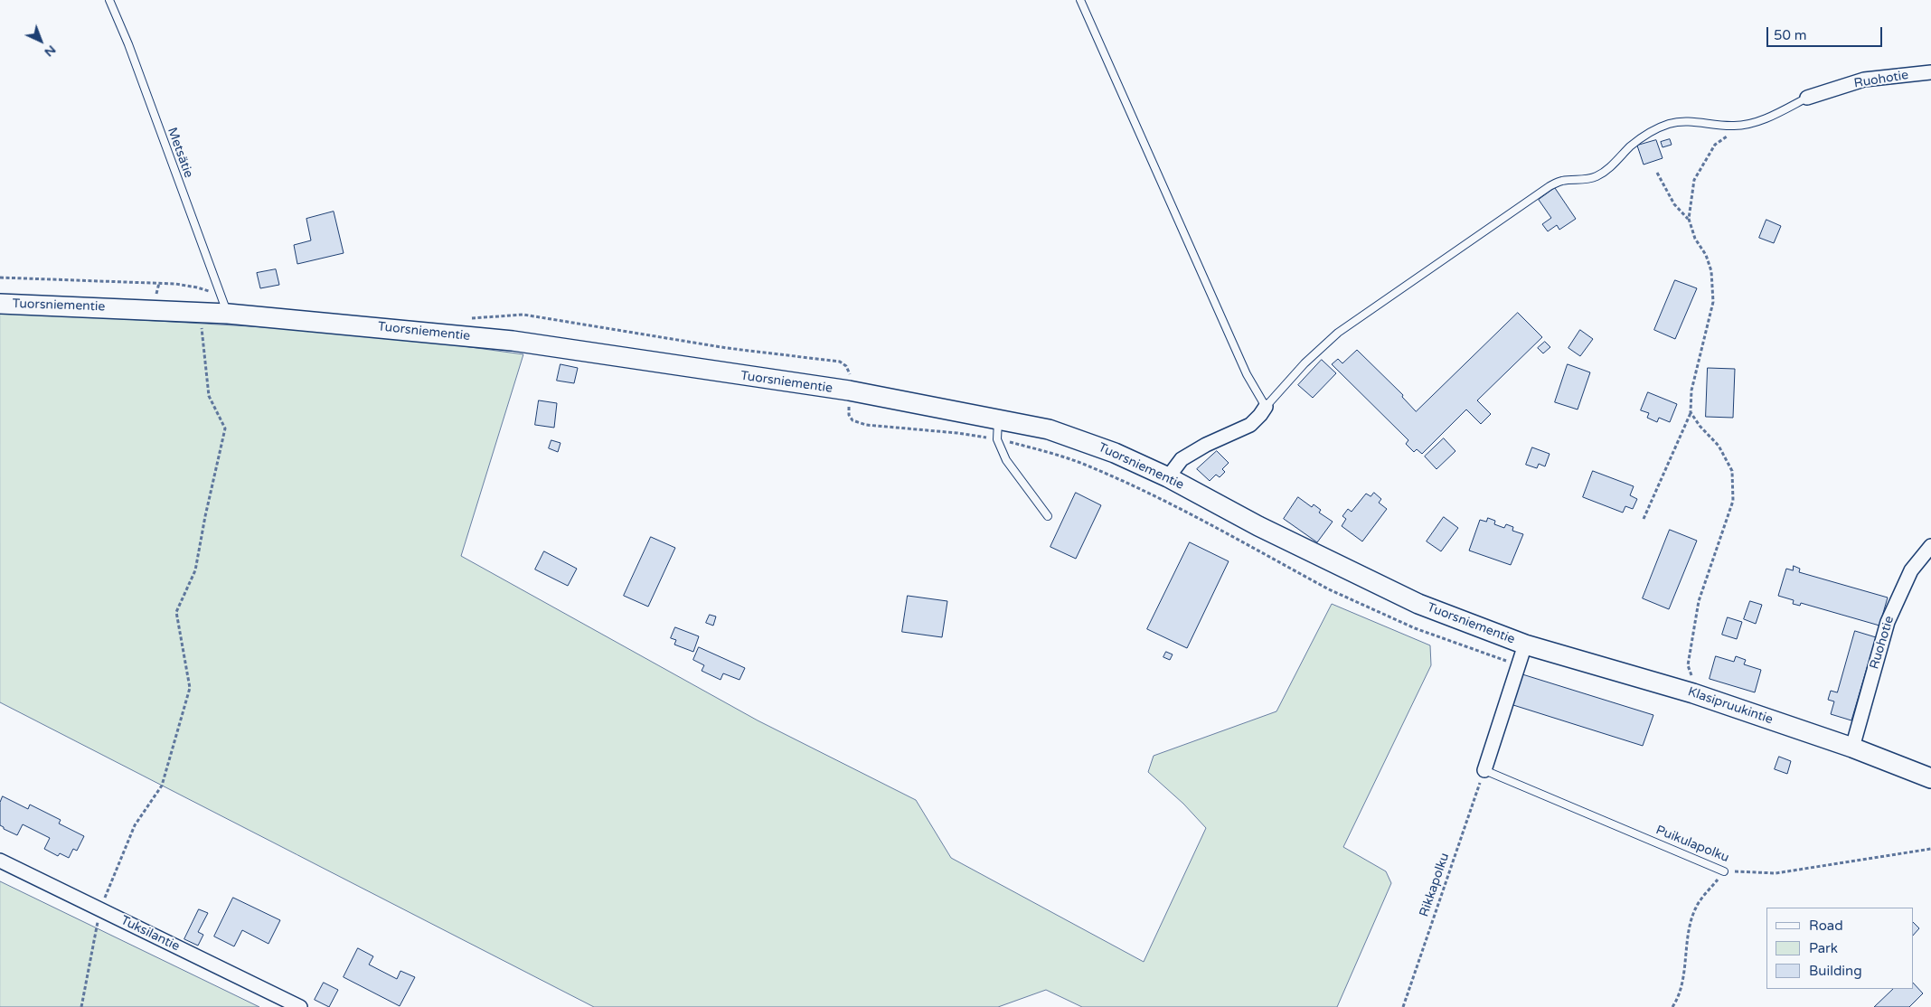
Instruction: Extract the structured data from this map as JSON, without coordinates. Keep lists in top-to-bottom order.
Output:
{
  "streets": {
    "main road": ["Tuorsniementie", "Klasipruukintie"],
    "street": ["Ruohotie", "Tuksilantie"],
    "lane": ["Metsätie", "Puikulapolku"],
    "path": ["Rikkapolku"]
  },
  "crossings": [
    ["Ruohotie", "Klasipruukintie"],
    ["Metsätie", "Tuorsniementie"],
    ["Tuorsniementie", "Klasipruukintie"],
    ["Puikulapolku", "Rikkapolku"]
  ],
  "legend": ["Road", "Park", "Building"],
  "scale_bar": "50 m",
  "north": "bottom right"
}
